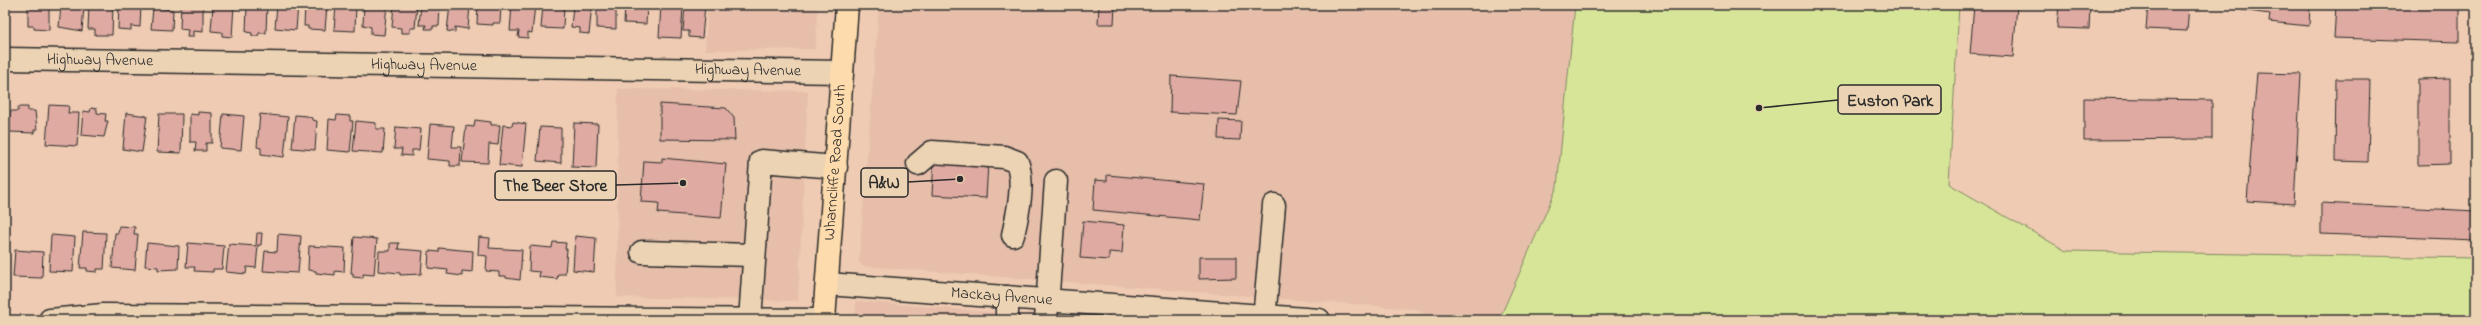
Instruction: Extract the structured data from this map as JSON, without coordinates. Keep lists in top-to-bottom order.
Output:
{
  "streets": {
    "main road": ["Wharncliffe Road South"],
    "street": ["Highway Avenue", "Mackay Avenue"]
  },
  "crossings": [
    ["Highway Avenue", "Wharncliffe Road South"],
    ["Wharncliffe Road South", "Mackay Avenue"]
  ],
  "places": ["Euston Park", "A&W", "The Beer Store"]
}
